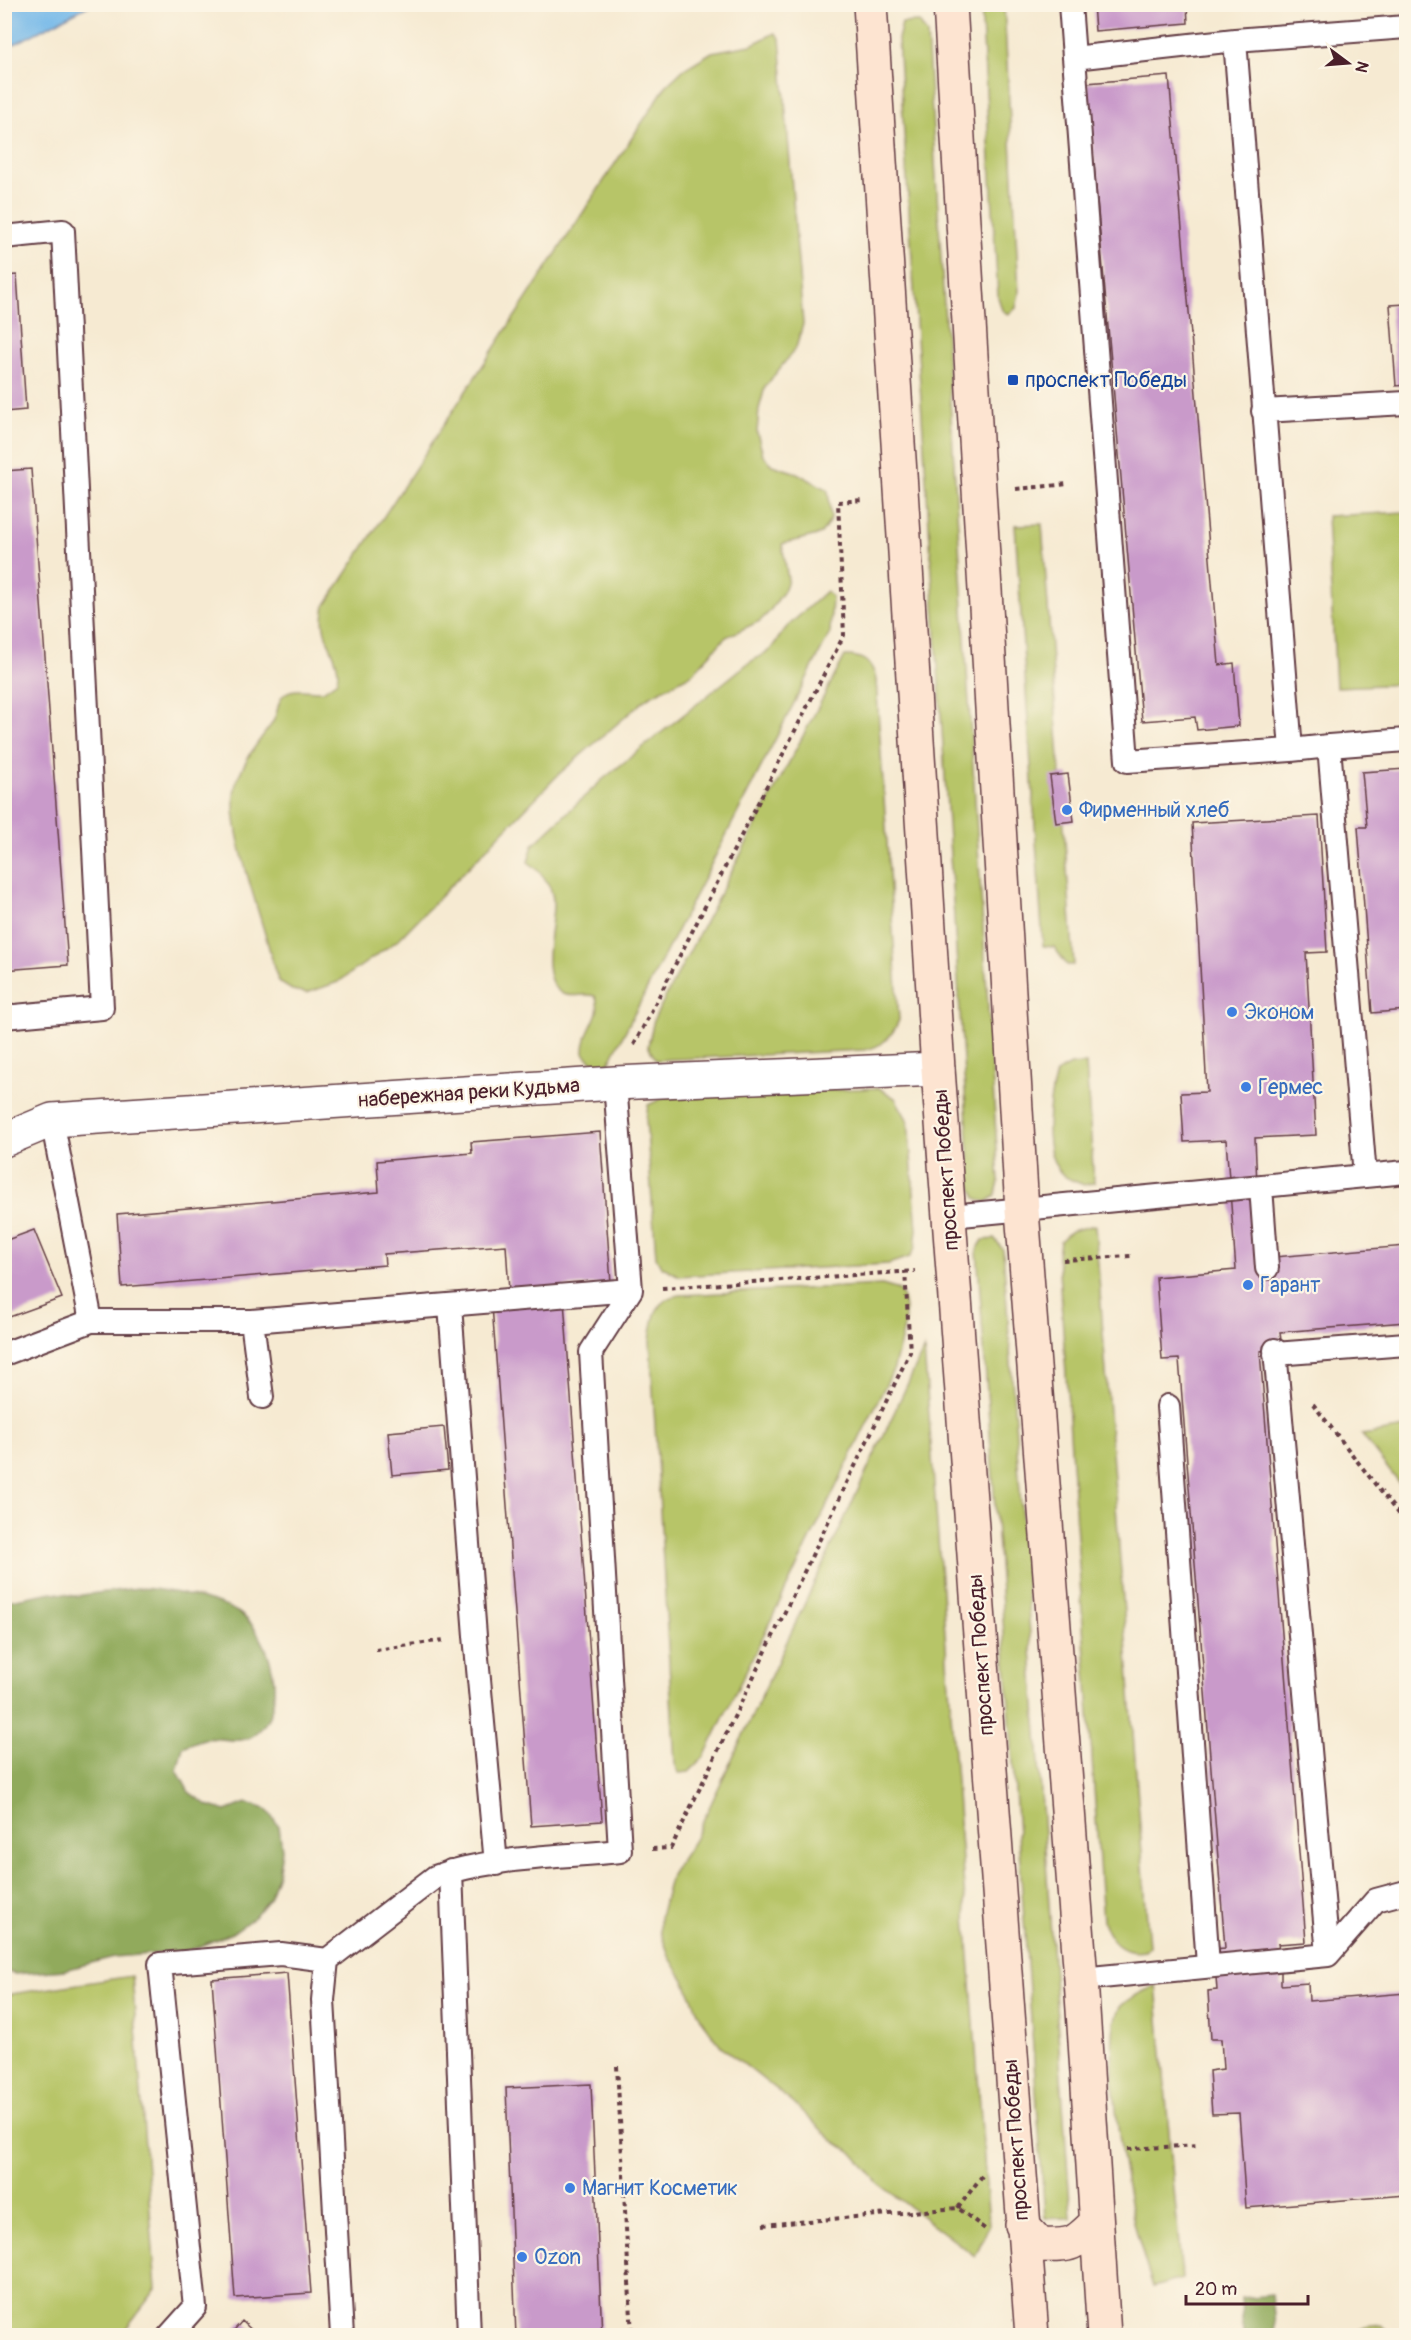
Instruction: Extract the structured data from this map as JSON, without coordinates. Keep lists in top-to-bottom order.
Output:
{
  "streets": {
    "main road": ["проспект Победы"],
    "street": ["набережная реки Кудьма"]
  },
  "crossings": [
    ["набережная реки Кудьма", "проспект Победы"]
  ],
  "places": {
    "transit": ["проспект Победы"],
    "other": [
      "Фирменный хлеб",
      "Эконом",
      "Гермес",
      "Гарант",
      "Магнит Косметик",
      "Ozon"
    ]
  },
  "scale_bar": "20 m",
  "north": "right"
}
